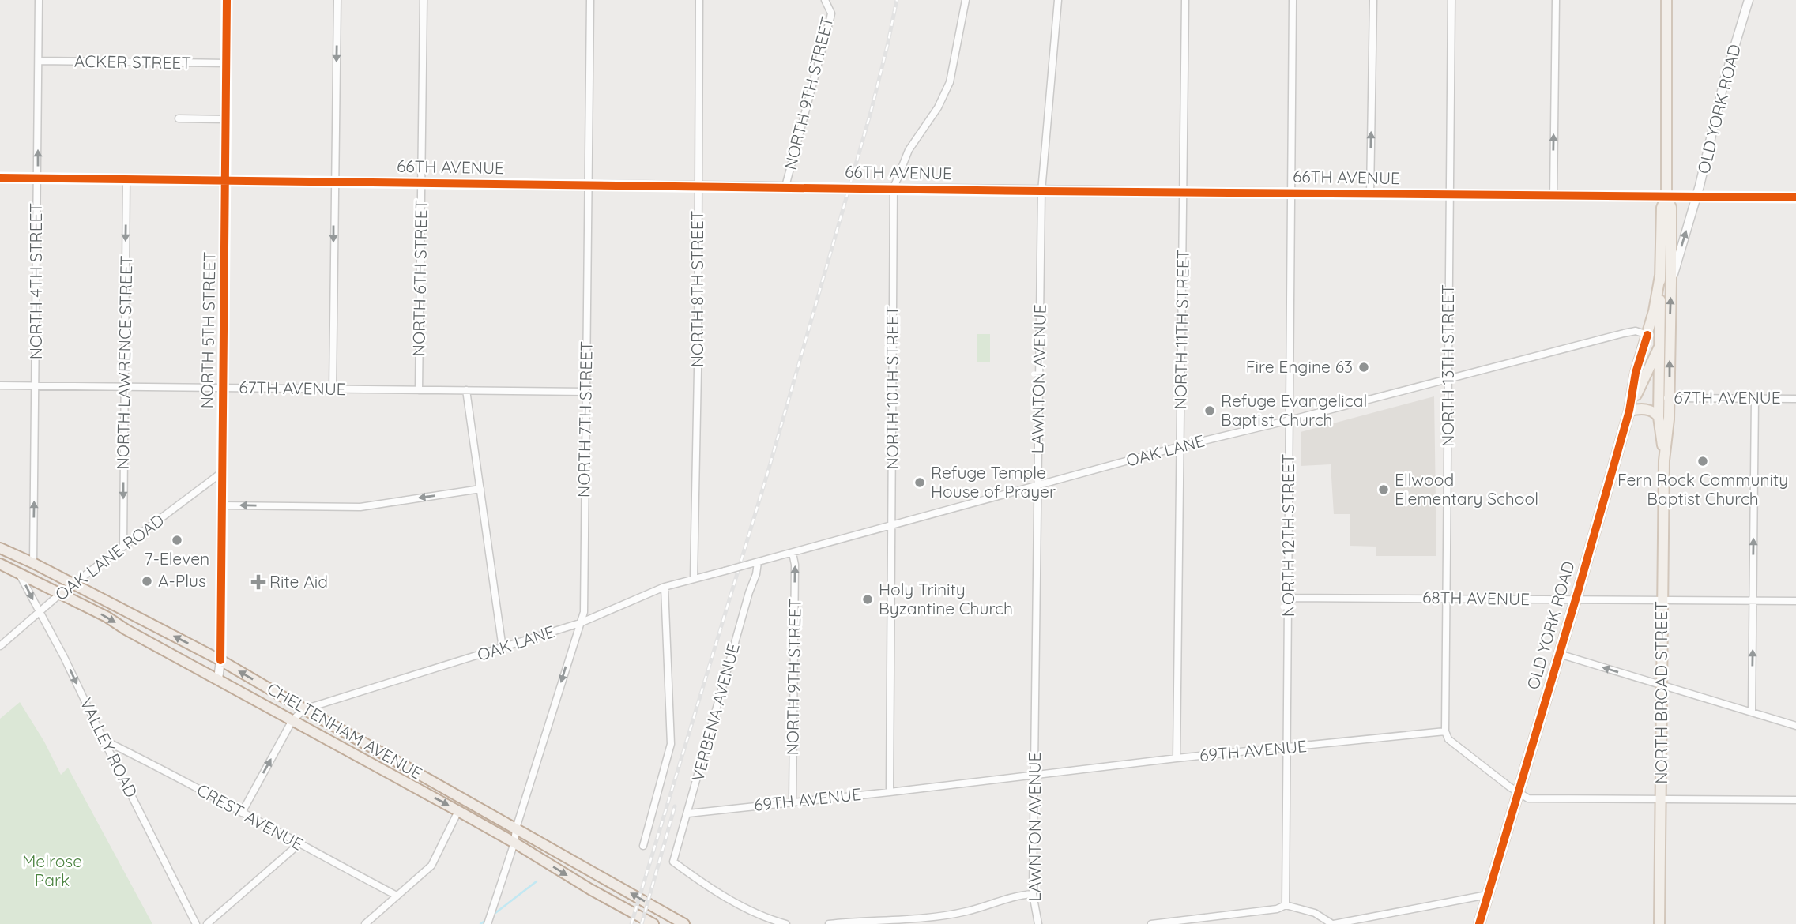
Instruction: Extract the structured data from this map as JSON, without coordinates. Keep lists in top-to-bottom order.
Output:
{
  "streets": {
    "highway": ["CHELTENHAM AVENUE"],
    "main road": ["OLD YORK ROAD", "NORTH BROAD STREET"],
    "street": [
      "ACKER STREET",
      "NORTH 9TH STREET",
      "66TH AVENUE",
      "NORTH 6TH STREET",
      "NORTH 4TH STREET",
      "NORTH 8TH STREET",
      "NORTH 11TH STREET",
      "NORTH 5TH STREET",
      "NORTH LAWRENCE STREET",
      "NORTH 13TH STREET",
      "LAWNTON AVENUE",
      "NORTH 10TH STREET",
      "67TH AVENUE",
      "NORTH 7TH STREET",
      "OAK LANE",
      "NORTH 12TH STREET",
      "OAK LANE ROAD",
      "68TH AVENUE",
      "VERBENA AVENUE",
      "VALLEY ROAD",
      "69TH AVENUE",
      "CREST AVENUE"
    ]
  },
  "crossings": [
    ["ACKER STREET", "NORTH 4TH STREET"],
    ["ACKER STREET", "NORTH 5TH STREET"],
    ["NORTH 9TH STREET", "66TH AVENUE"],
    ["NORTH 9TH STREET", "OAK LANE"],
    ["NORTH 9TH STREET", "69TH AVENUE"],
    ["OLD YORK ROAD", "66TH AVENUE"],
    ["OLD YORK ROAD", "OAK LANE"],
    ["OLD YORK ROAD", "68TH AVENUE"],
    ["OLD YORK ROAD", "NORTH BROAD STREET"],
    ["66TH AVENUE", "NORTH 6TH STREET"],
    ["66TH AVENUE", "NORTH 4TH STREET"],
    ["66TH AVENUE", "NORTH 8TH STREET"],
    ["66TH AVENUE", "NORTH 11TH STREET"],
    ["66TH AVENUE", "NORTH 5TH STREET"],
    ["66TH AVENUE", "NORTH LAWRENCE STREET"],
    ["66TH AVENUE", "NORTH 13TH STREET"],
    ["66TH AVENUE", "LAWNTON AVENUE"],
    ["66TH AVENUE", "NORTH 10TH STREET"],
    ["66TH AVENUE", "NORTH 7TH STREET"],
    ["66TH AVENUE", "NORTH 12TH STREET"],
    ["66TH AVENUE", "NORTH BROAD STREET"],
    ["NORTH 6TH STREET", "67TH AVENUE"],
    ["NORTH 4TH STREET", "67TH AVENUE"],
    ["NORTH 4TH STREET", "CHELTENHAM AVENUE"],
    ["NORTH 8TH STREET", "OAK LANE"],
    ["NORTH 11TH STREET", "OAK LANE"],
    ["NORTH 11TH STREET", "69TH AVENUE"],
    ["NORTH 5TH STREET", "67TH AVENUE"],
    ["NORTH 5TH STREET", "OAK LANE ROAD"],
    ["NORTH 5TH STREET", "CHELTENHAM AVENUE"],
    ["NORTH LAWRENCE STREET", "67TH AVENUE"],
    ["NORTH LAWRENCE STREET", "OAK LANE ROAD"],
    ["NORTH 13TH STREET", "OAK LANE"],
    ["NORTH 13TH STREET", "68TH AVENUE"],
    ["NORTH 13TH STREET", "69TH AVENUE"],
    ["LAWNTON AVENUE", "OAK LANE"],
    ["LAWNTON AVENUE", "69TH AVENUE"],
    ["NORTH 10TH STREET", "OAK LANE"],
    ["NORTH 10TH STREET", "69TH AVENUE"],
    ["67TH AVENUE", "NORTH 7TH STREET"],
    ["67TH AVENUE", "NORTH BROAD STREET"],
    ["NORTH 7TH STREET", "OAK LANE"],
    ["NORTH 7TH STREET", "CHELTENHAM AVENUE"],
    ["OAK LANE", "NORTH 12TH STREET"],
    ["OAK LANE", "VERBENA AVENUE"],
    ["OAK LANE", "CHELTENHAM AVENUE"],
    ["NORTH 12TH STREET", "68TH AVENUE"],
    ["NORTH 12TH STREET", "69TH AVENUE"],
    ["OAK LANE ROAD", "CHELTENHAM AVENUE"],
    ["OAK LANE ROAD", "VALLEY ROAD"],
    ["68TH AVENUE", "NORTH BROAD STREET"],
    ["VERBENA AVENUE", "69TH AVENUE"],
    ["CHELTENHAM AVENUE", "VALLEY ROAD"],
    ["VALLEY ROAD", "CREST AVENUE"]
  ],
  "one_way": [
    "NORTH 9TH STREET",
    "NORTH 4TH STREET",
    "NORTH LAWRENCE STREET",
    "VALLEY ROAD"
  ],
  "parks": ["Melrose Park"],
  "places": {
    "other": [
      "Fire Engine 63",
      "Refuge Evangelical Baptist Church",
      "Fern Rock Community Baptist Church",
      "Refuge Temple House of Prayer",
      "Ellwood Elementary School",
      "7-Eleven",
      "A-Plus",
      "Holy Trinity Byzantine Church"
    ],
    "health": ["Rite Aid"]
  }
}
